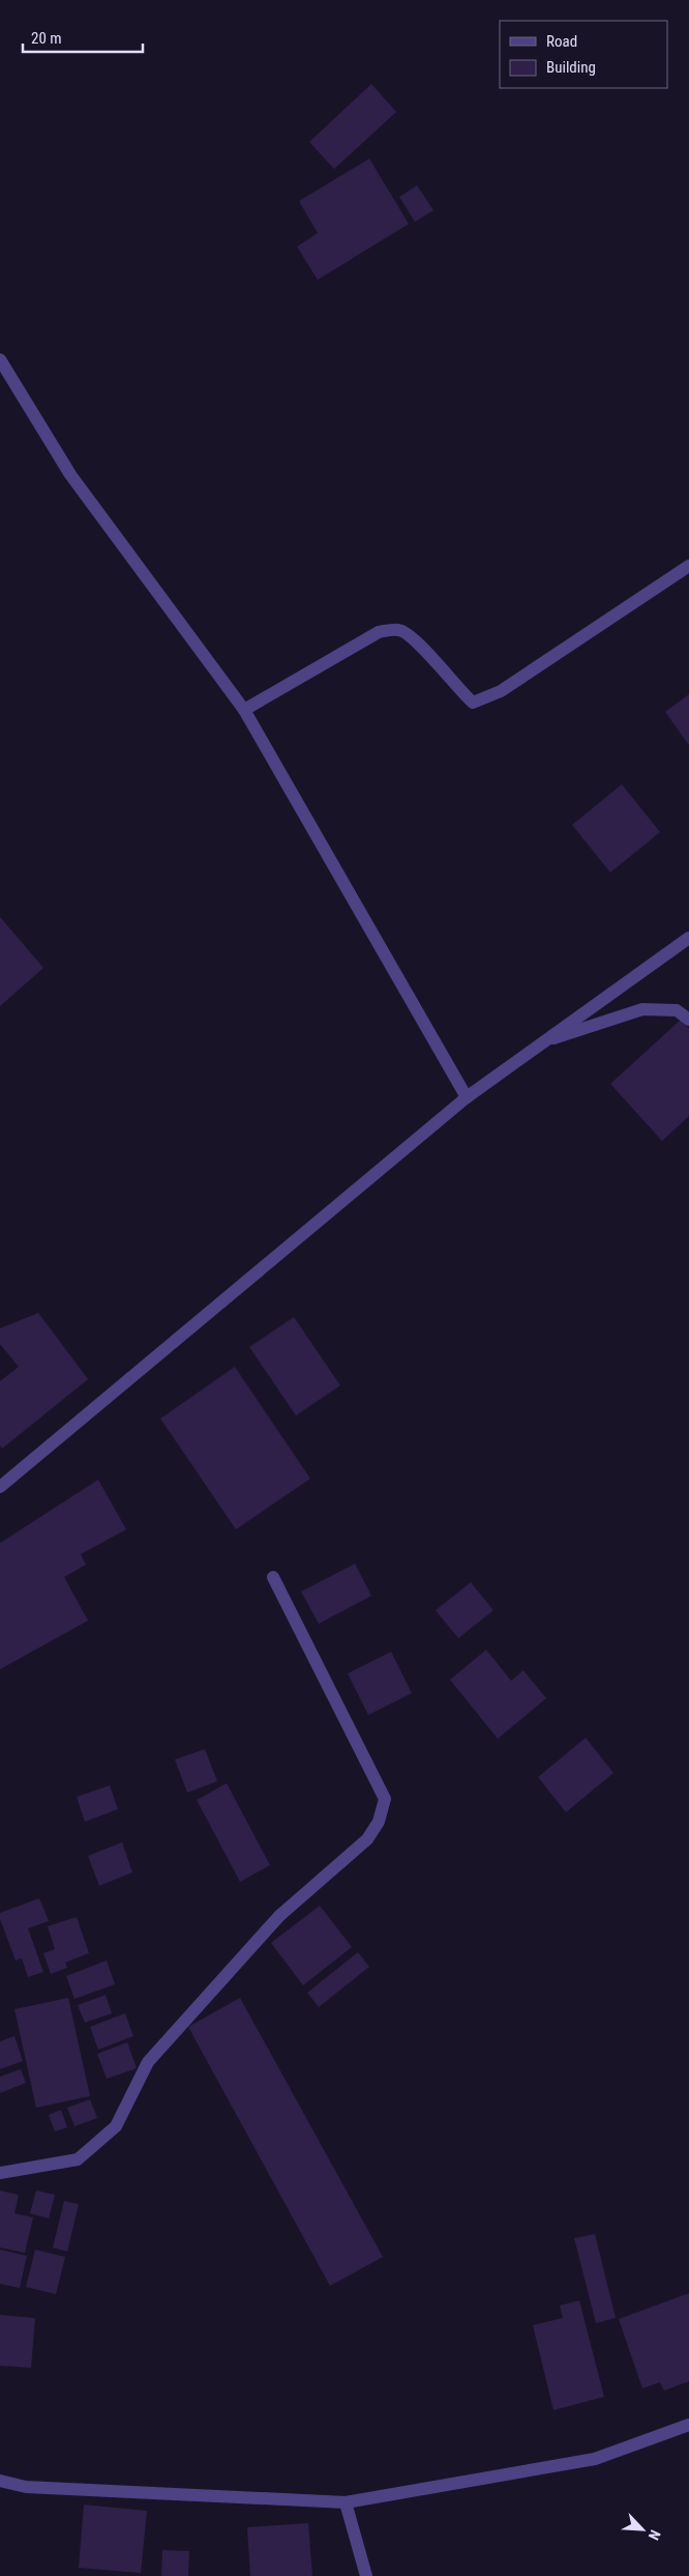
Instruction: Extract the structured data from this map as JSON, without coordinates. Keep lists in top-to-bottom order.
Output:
{
  "legend": ["Road", "Building"],
  "scale_bar": "20 m",
  "north": "bottom right"
}
